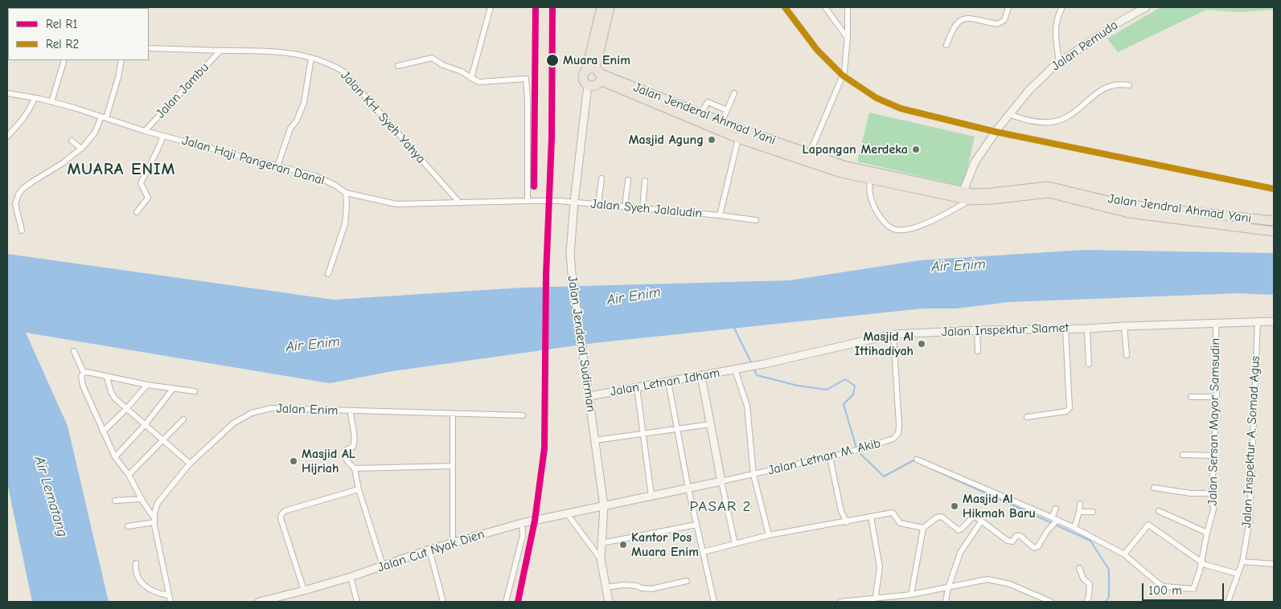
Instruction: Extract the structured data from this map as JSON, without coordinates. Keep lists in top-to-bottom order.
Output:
{
  "streets": {
    "highway": ["Jalan Jenderal Ahmad Yani", "Jalan Jendral Ahmad Yani"],
    "street": [
      "Jalan Pemuda",
      "Jalan Jambu",
      "Jalan KH. Syeh Yahya",
      "Jalan Haji Pangeran Danal",
      "Jalan Syeh Jalaludin",
      "Jalan Inspektur Slamet",
      "Jalan Jenderal Sudirman",
      "Jalan Letnan Idham",
      "Jalan Enim",
      "Jalan Sersan Mayor Samsudin",
      "Jalan Inspektur A. Somad Agus",
      "Jalan Letnan M. Akib",
      "Jalan Cut Nyak Dien"
    ]
  },
  "crossings": [
    ["Jalan Jambu", "Jalan KH. Syeh Yahya"],
    ["Jalan Jambu", "Jalan Haji Pangeran Danal"],
    ["Jalan Jenderal Ahmad Yani", "Jalan Syeh Jalaludin"],
    ["Jalan KH. Syeh Yahya", "Jalan Haji Pangeran Danal"],
    ["Jalan Haji Pangeran Danal", "Jalan Syeh Jalaludin"],
    ["Jalan Haji Pangeran Danal", "Jalan Jenderal Sudirman"],
    ["Jalan Syeh Jalaludin", "Jalan Jenderal Sudirman"],
    ["Jalan Inspektur Slamet", "Jalan Letnan Idham"],
    ["Jalan Inspektur Slamet", "Jalan Sersan Mayor Samsudin"],
    ["Jalan Inspektur Slamet", "Jalan Inspektur A. Somad Agus"],
    ["Jalan Inspektur Slamet", "Jalan Letnan M. Akib"],
    ["Jalan Jenderal Sudirman", "Jalan Letnan Idham"],
    ["Jalan Jenderal Sudirman", "Jalan Cut Nyak Dien"],
    ["Jalan Letnan M. Akib", "Jalan Cut Nyak Dien"]
  ],
  "districts": ["MUARA ENIM", "PASAR 2"],
  "water": ["Air Enim", "Air Lematang"],
  "places": [
    "Muara Enim",
    "Masjid Agung",
    "Lapangan Merdeka",
    "Masjid Al Ittihadiyah",
    "Masjid AL Hijriah",
    "Masjid Al Hikmah Baru",
    "Kantor Pos Muara Enim"
  ],
  "lines": ["rail line R1", "rail line R2"],
  "legend": ["Rel R1", "Rel R2"],
  "scale_bar": "100 m"
}
